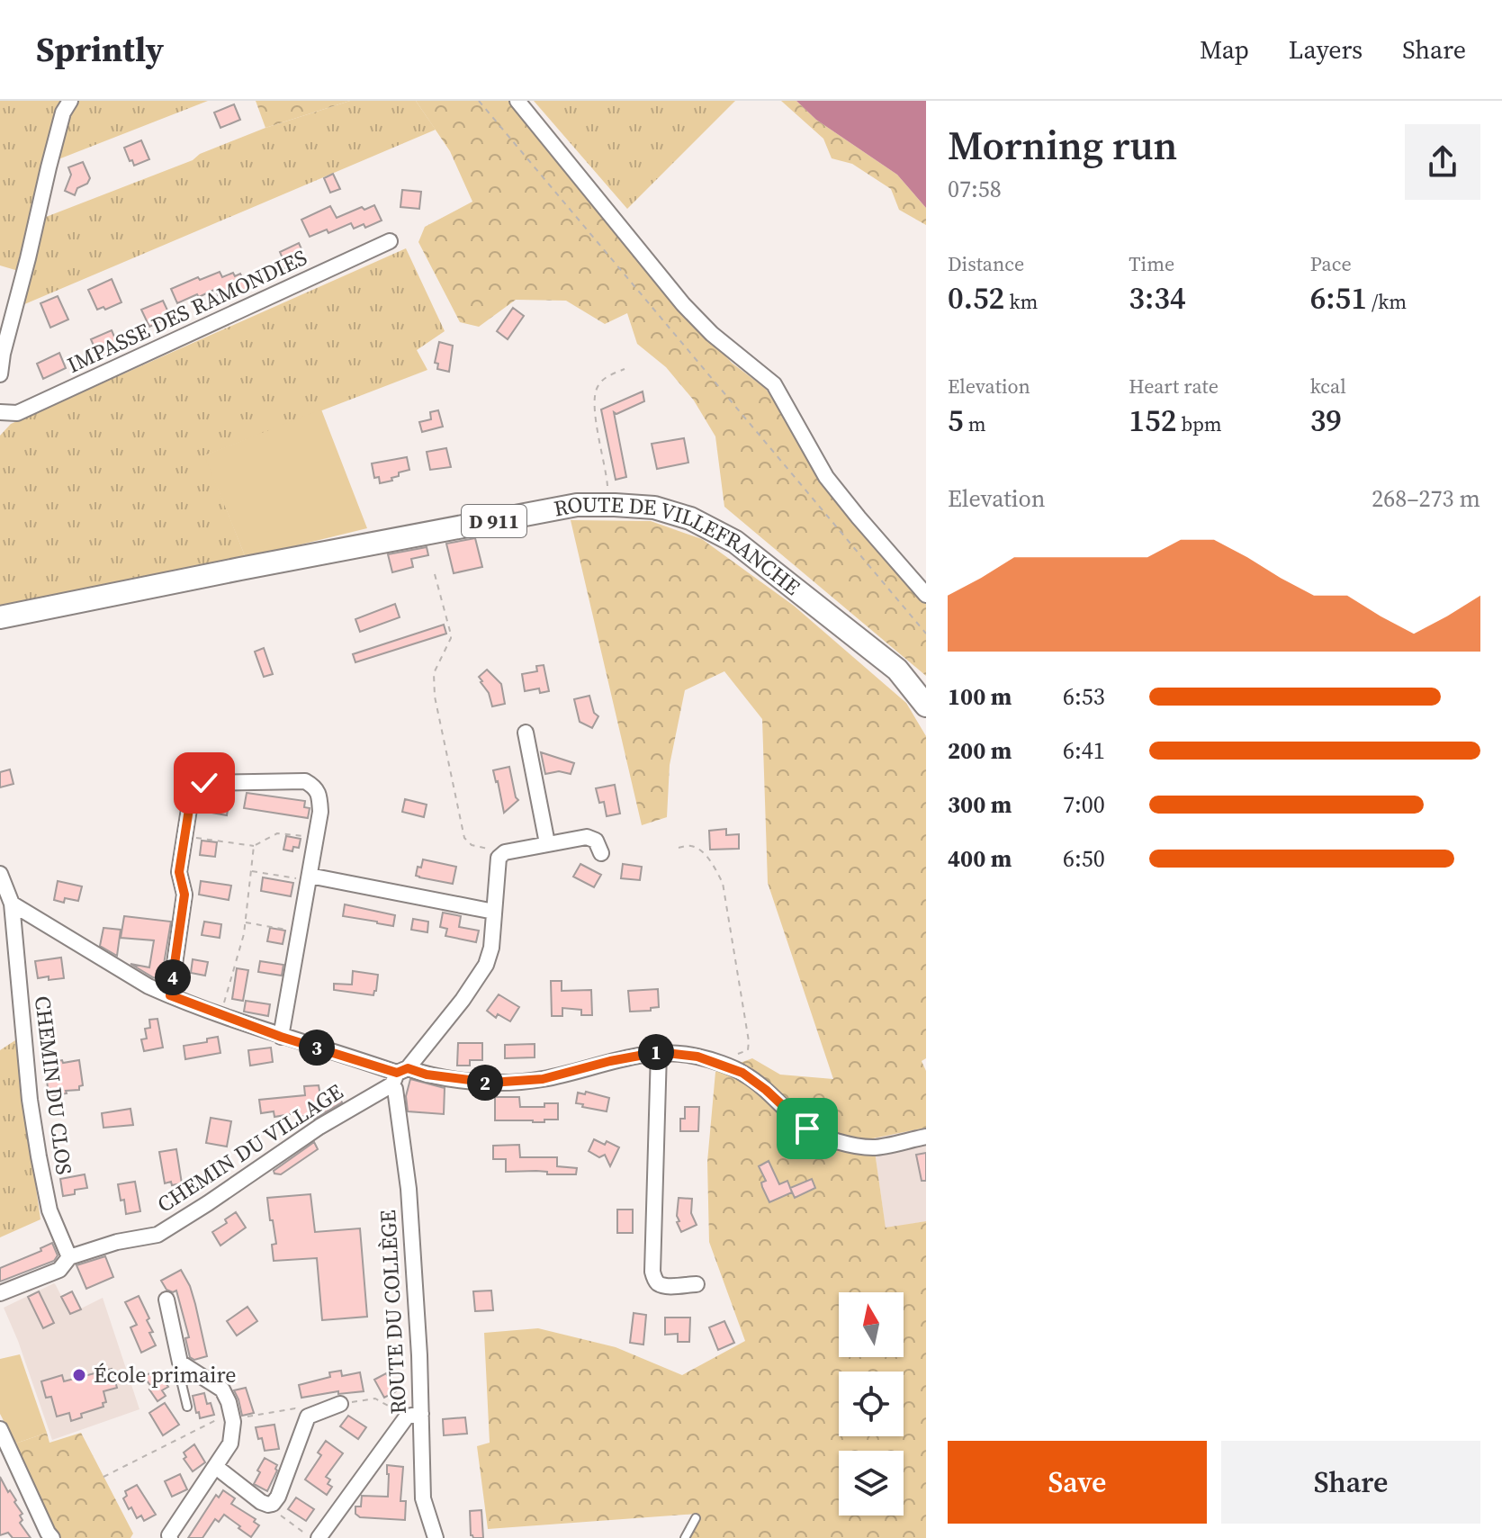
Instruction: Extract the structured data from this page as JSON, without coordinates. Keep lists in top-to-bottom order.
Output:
{
  "streets": {
    "main road": ["D 911", "ROUTE DE VILLEFRANCHE"],
    "street": [
      "IMPASSE DES RAMONDIES",
      "CHEMIN DU CLOS",
      "CHEMIN DU VILLAGE",
      "ROUTE DU COLLÈGE"
    ]
  },
  "crossings": [
    ["CHEMIN DU CLOS", "CHEMIN DU VILLAGE"],
    ["CHEMIN DU VILLAGE", "ROUTE DU COLLÈGE"]
  ],
  "places": ["École primaire"],
  "north": "top",
  "page": {
    "header": "Sprintly",
    "nav": ["Map", "Layers", "Share"],
    "heading": ["Morning run", "07:58"],
    "stats": [
      ["Distance", "0.52 km"],
      ["Time", "3:34"],
      ["Pace", "6:51 /km"],
      ["Elevation", "5 m"],
      ["Heart rate", "152 bpm"],
      ["kcal", "39"]
    ],
    "chart": ["Elevation", "268–273 m"],
    "list": [
      {
        "name": "100 m",
        "note": "6:53"
      },
      {
        "name": "200 m",
        "note": "6:41"
      },
      {
        "name": "300 m",
        "note": "7:00"
      },
      {
        "name": "400 m",
        "note": "6:50"
      }
    ],
    "pins": [
      "4",
      "3",
      "1",
      "2"
    ],
    "buttons": ["Save", "Share"]
  }
}
